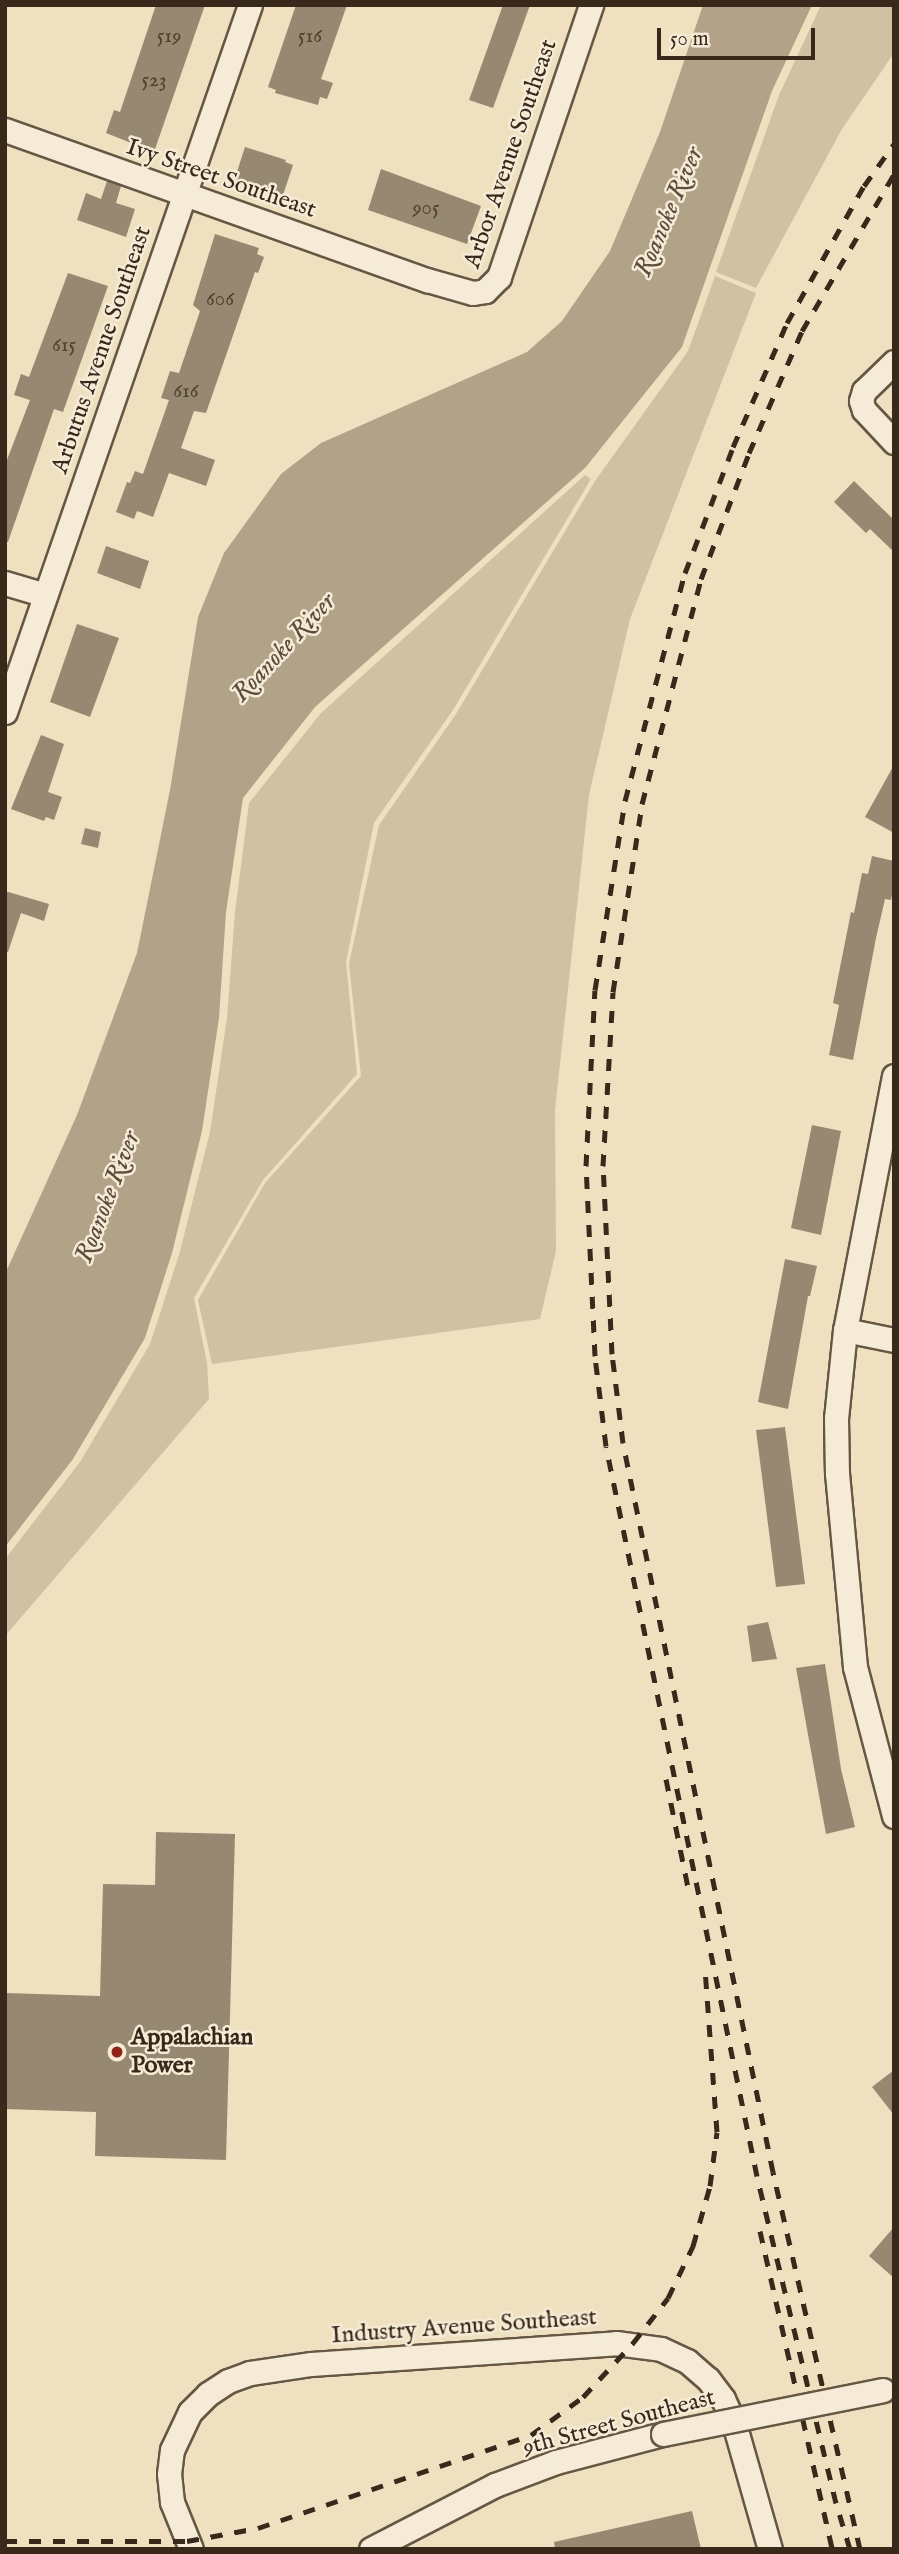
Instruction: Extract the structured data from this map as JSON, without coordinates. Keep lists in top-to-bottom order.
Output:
{
  "streets": {
    "street": [
      "Arbor Avenue Southeast",
      "Ivy Street Southeast",
      "Arbutus Avenue Southeast",
      "Industry Avenue Southeast",
      "9th Street Southeast"
    ]
  },
  "crossings": [
    ["Arbor Avenue Southeast", "Ivy Street Southeast"],
    ["Ivy Street Southeast", "Arbutus Avenue Southeast"]
  ],
  "water": ["Roanoke River"],
  "places": ["Appalachian Power"],
  "house_numbers": [
    "519",
    "516",
    "523",
    "905",
    "606",
    "615",
    "616"
  ],
  "scale_bar": "50 m"
}
